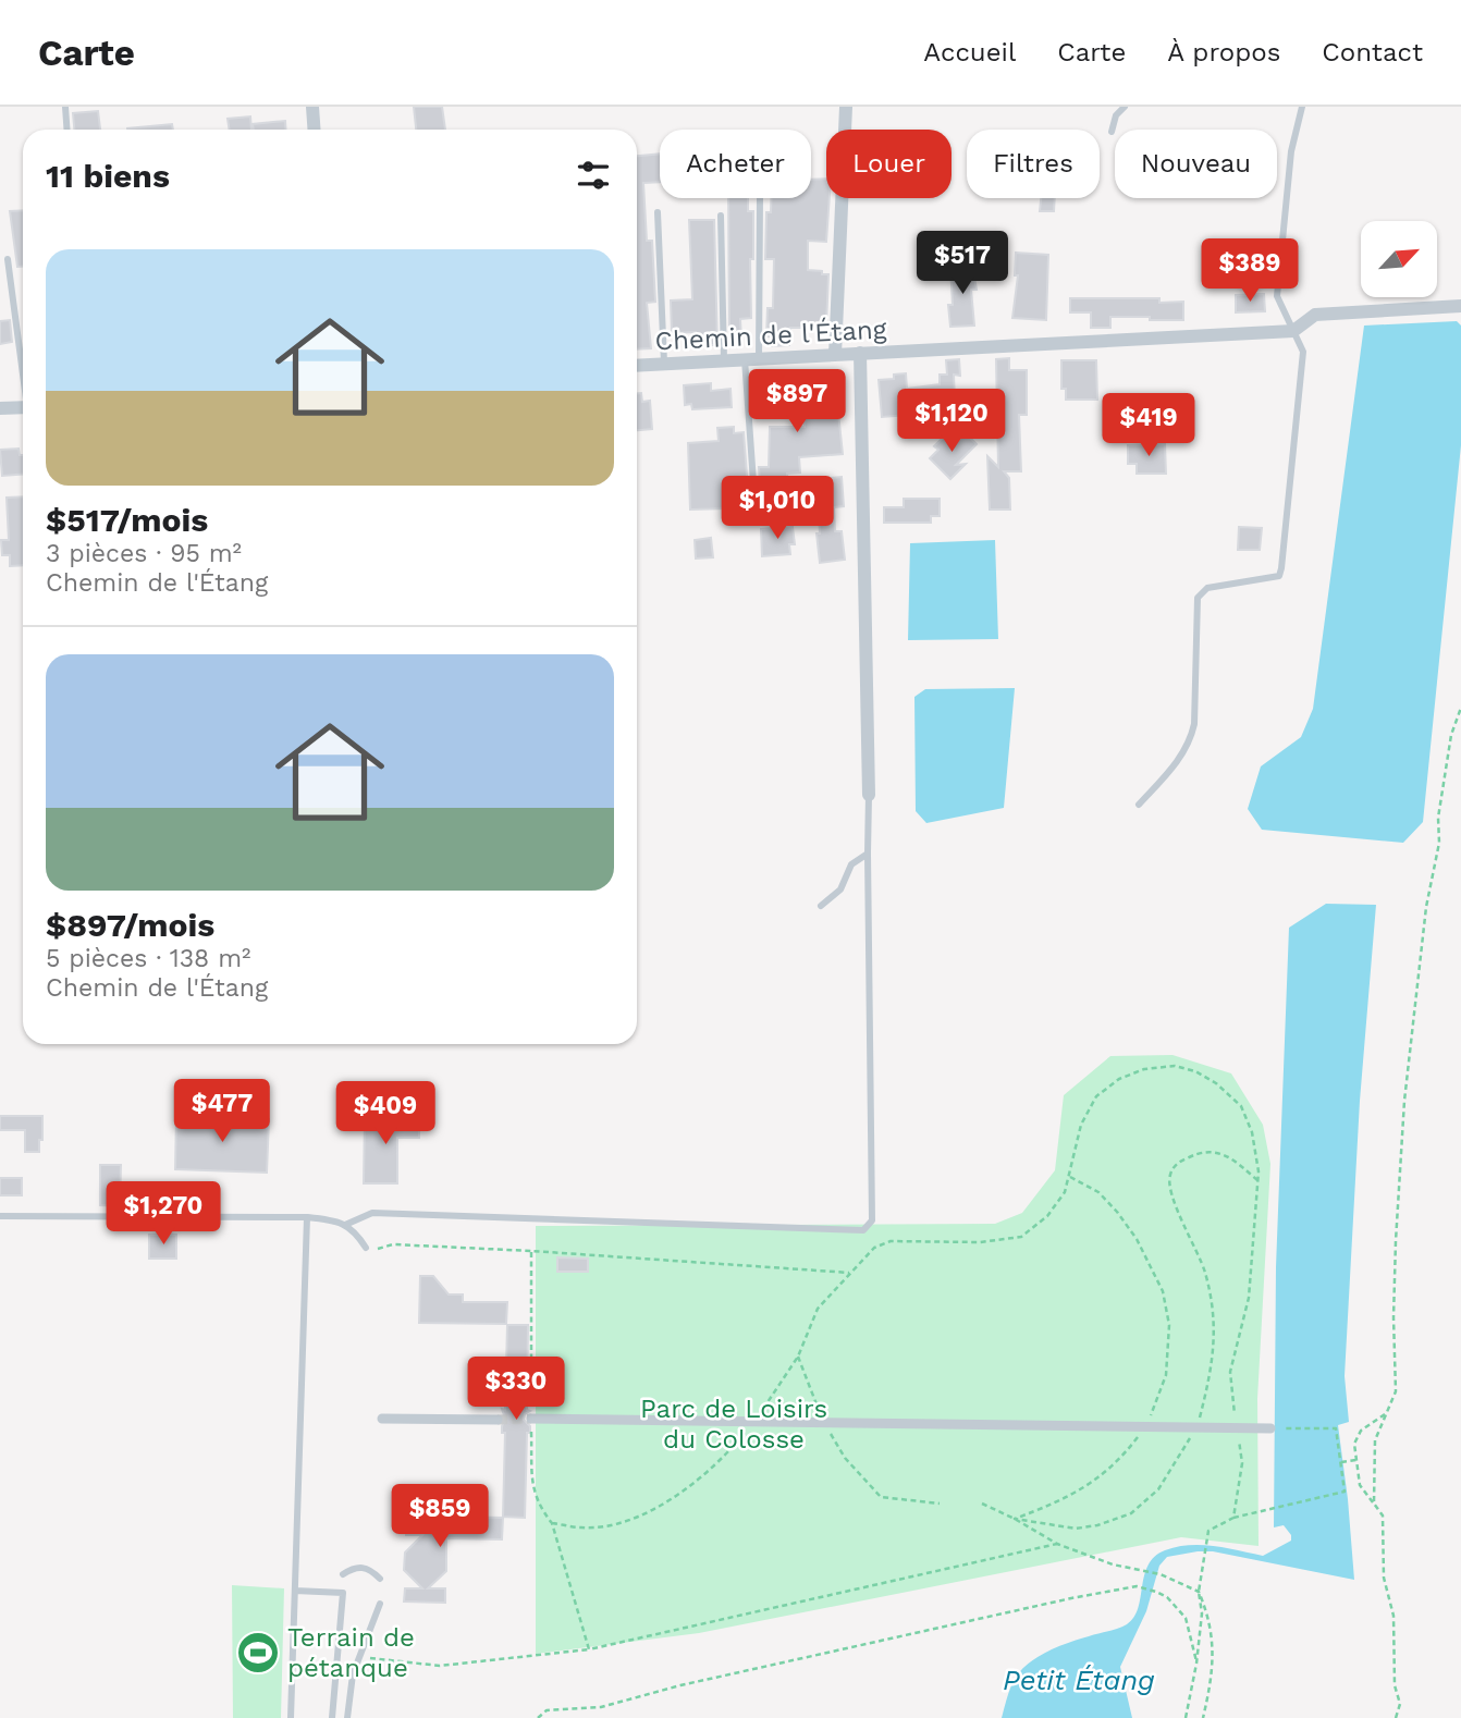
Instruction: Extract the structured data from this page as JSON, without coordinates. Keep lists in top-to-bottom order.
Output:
{
  "streets": {
    "street": ["Chemin de l'Étang"]
  },
  "water": ["Petit Étang"],
  "parks": ["Parc de Loisirs du Colosse"],
  "places": {
    "sports": ["Terrain de pétanque"]
  },
  "north": "top right",
  "page": {
    "header": "Carte",
    "nav": [
      "Accueil",
      "Carte",
      "À propos",
      "Contact"
    ],
    "chip": [
      "Acheter",
      "Louer",
      "Filtres",
      "Nouveau"
    ],
    "heading": "11 biens",
    "list": [
      {
        "name": "$517/mois",
        "note": "3 pièces · 95 m² · Chemin de l'Étang"
      },
      {
        "name": "$897/mois",
        "note": "5 pièces · 138 m² · Chemin de l'Étang"
      }
    ],
    "price": [
      "$517",
      "$389",
      "$897",
      "$1,120",
      "$419",
      "$1,010",
      "$477",
      "$409",
      "$1,270",
      "$330",
      "$859"
    ]
  }
}
